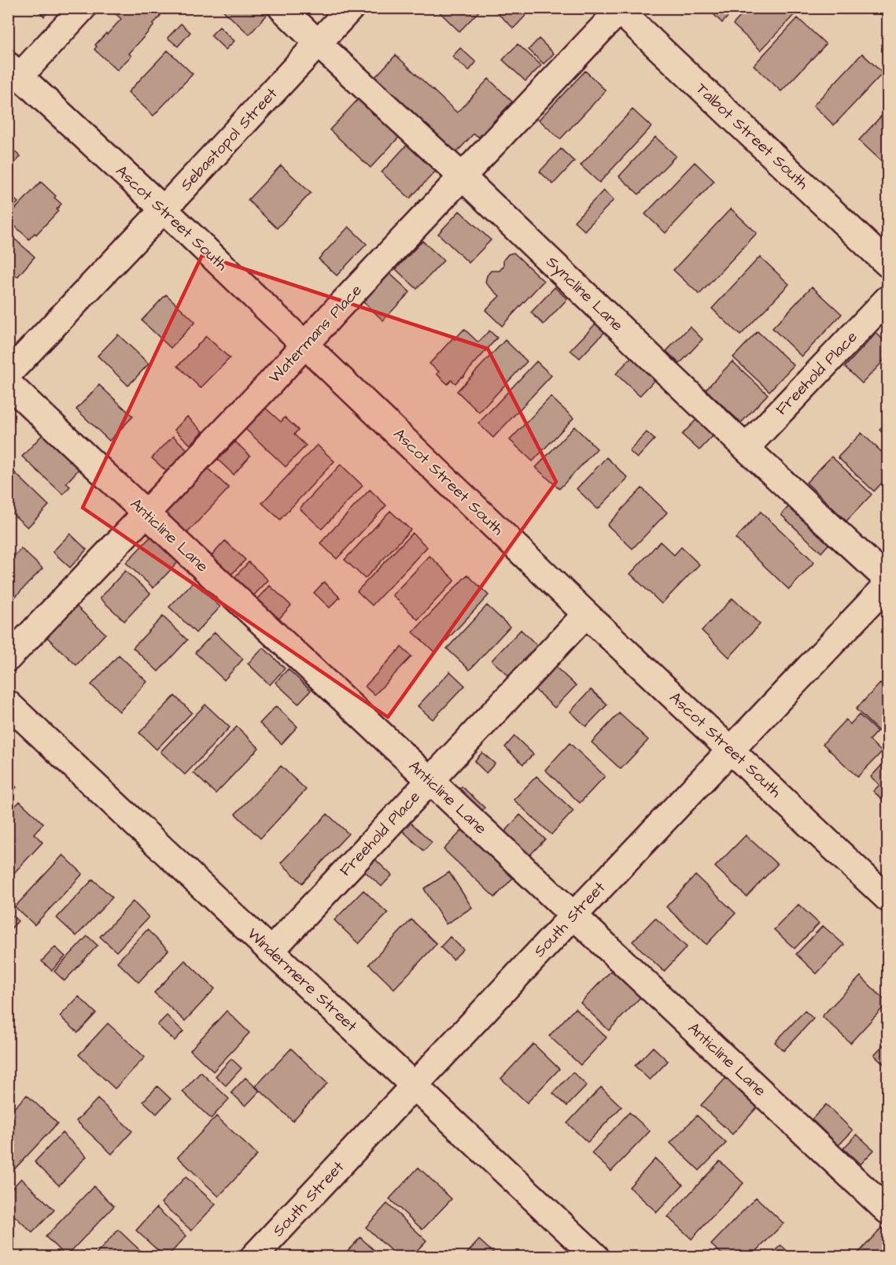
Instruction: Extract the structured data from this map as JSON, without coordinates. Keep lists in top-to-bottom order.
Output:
{
  "streets": {
    "street": [
      "Talbot Street South",
      "Sebastopol Street",
      "Ascot Street South",
      "Syncline Lane",
      "Watermans Place",
      "Freehold Place",
      "Anticline Lane",
      "South Street",
      "Windermere Street"
    ]
  },
  "crossings": [
    ["Talbot Street South", "Watermans Place"],
    ["Sebastopol Street", "Ascot Street South"],
    ["Sebastopol Street", "Syncline Lane"],
    ["Ascot Street South", "Watermans Place"],
    ["Ascot Street South", "Freehold Place"],
    ["Ascot Street South", "South Street"],
    ["Syncline Lane", "Watermans Place"],
    ["Syncline Lane", "Freehold Place"],
    ["Watermans Place", "Anticline Lane"],
    ["Freehold Place", "Anticline Lane"],
    ["Freehold Place", "Windermere Street"],
    ["Anticline Lane", "South Street"],
    ["South Street", "Windermere Street"]
  ]
}
